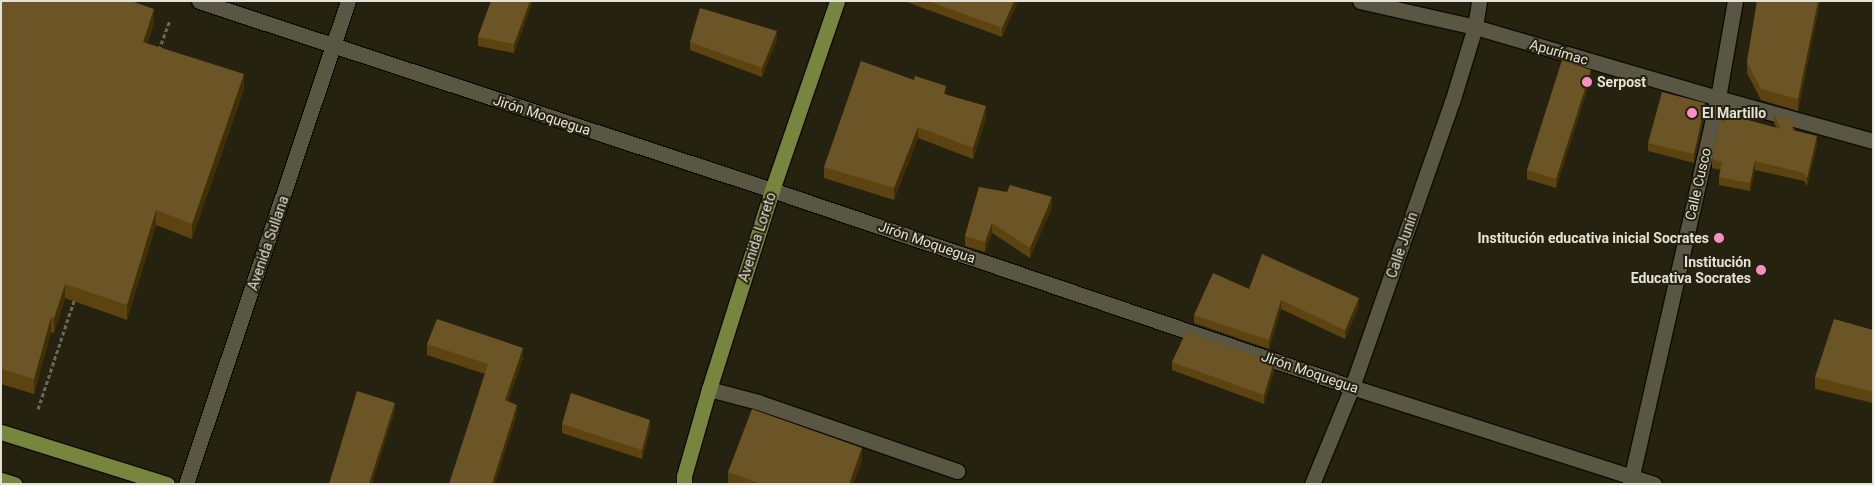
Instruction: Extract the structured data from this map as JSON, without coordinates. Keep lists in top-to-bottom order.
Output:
{
  "streets": {
    "main road": ["Avenida Loreto"],
    "street": [
      "Apurímac",
      "Jirón Moquegua",
      "Calle Cusco",
      "Avenida Sullana",
      "Calle Junín"
    ]
  },
  "crossings": [
    ["Apurímac", "Calle Cusco"],
    ["Apurímac", "Calle Junín"],
    ["Jirón Moquegua", "Calle Cusco"],
    ["Jirón Moquegua", "Avenida Loreto"],
    ["Jirón Moquegua", "Avenida Sullana"],
    ["Jirón Moquegua", "Calle Junín"]
  ],
  "places": [
    "Serpost",
    "El Martillo",
    "Institución educativa inicial Socrates",
    "Institución Educativa Socrates"
  ]
}
